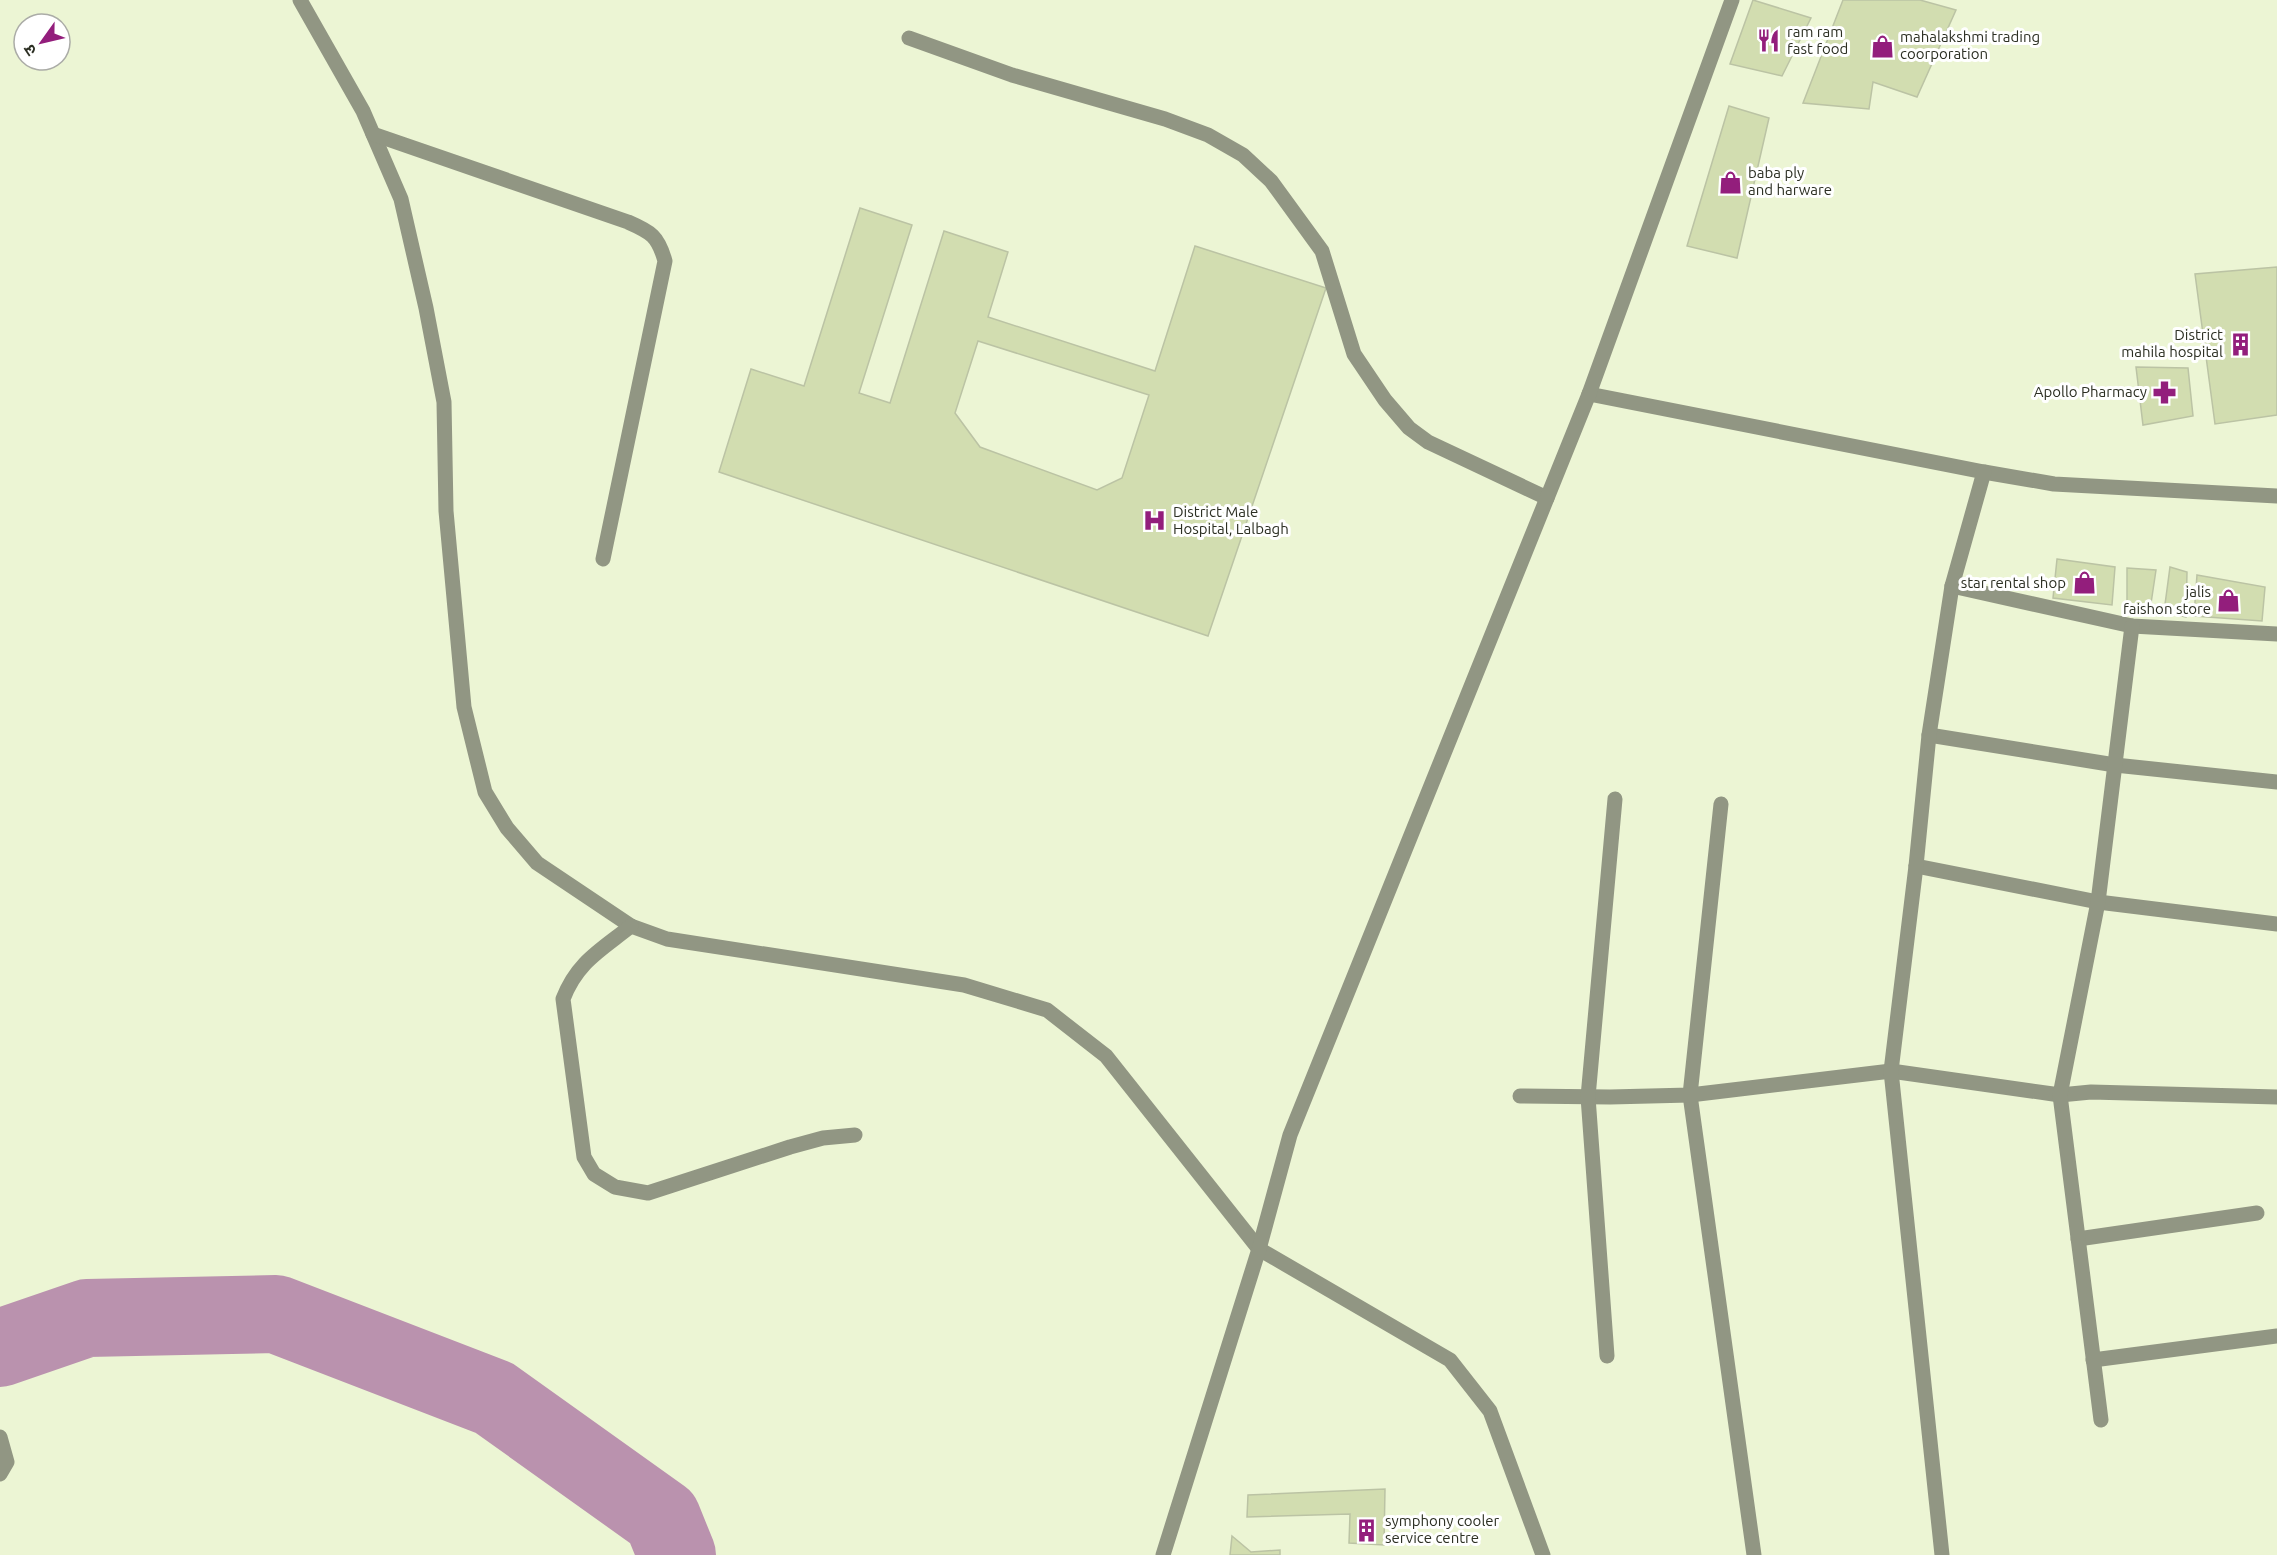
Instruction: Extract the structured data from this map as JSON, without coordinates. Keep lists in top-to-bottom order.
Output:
{
  "places": {
    "restaurant": ["ram ram fast food"],
    "shop": [
      "mahalakshmi trading coorporation",
      "baba ply and harware",
      "star rental shop",
      "jalis faishon store"
    ],
    "building": ["District mahila hospital", "symphony cooler service centre"],
    "pharmacy": ["Apollo Pharmacy"],
    "hospital": ["District Male Hospital, Lalbagh"]
  },
  "north": "bottom left"
}
